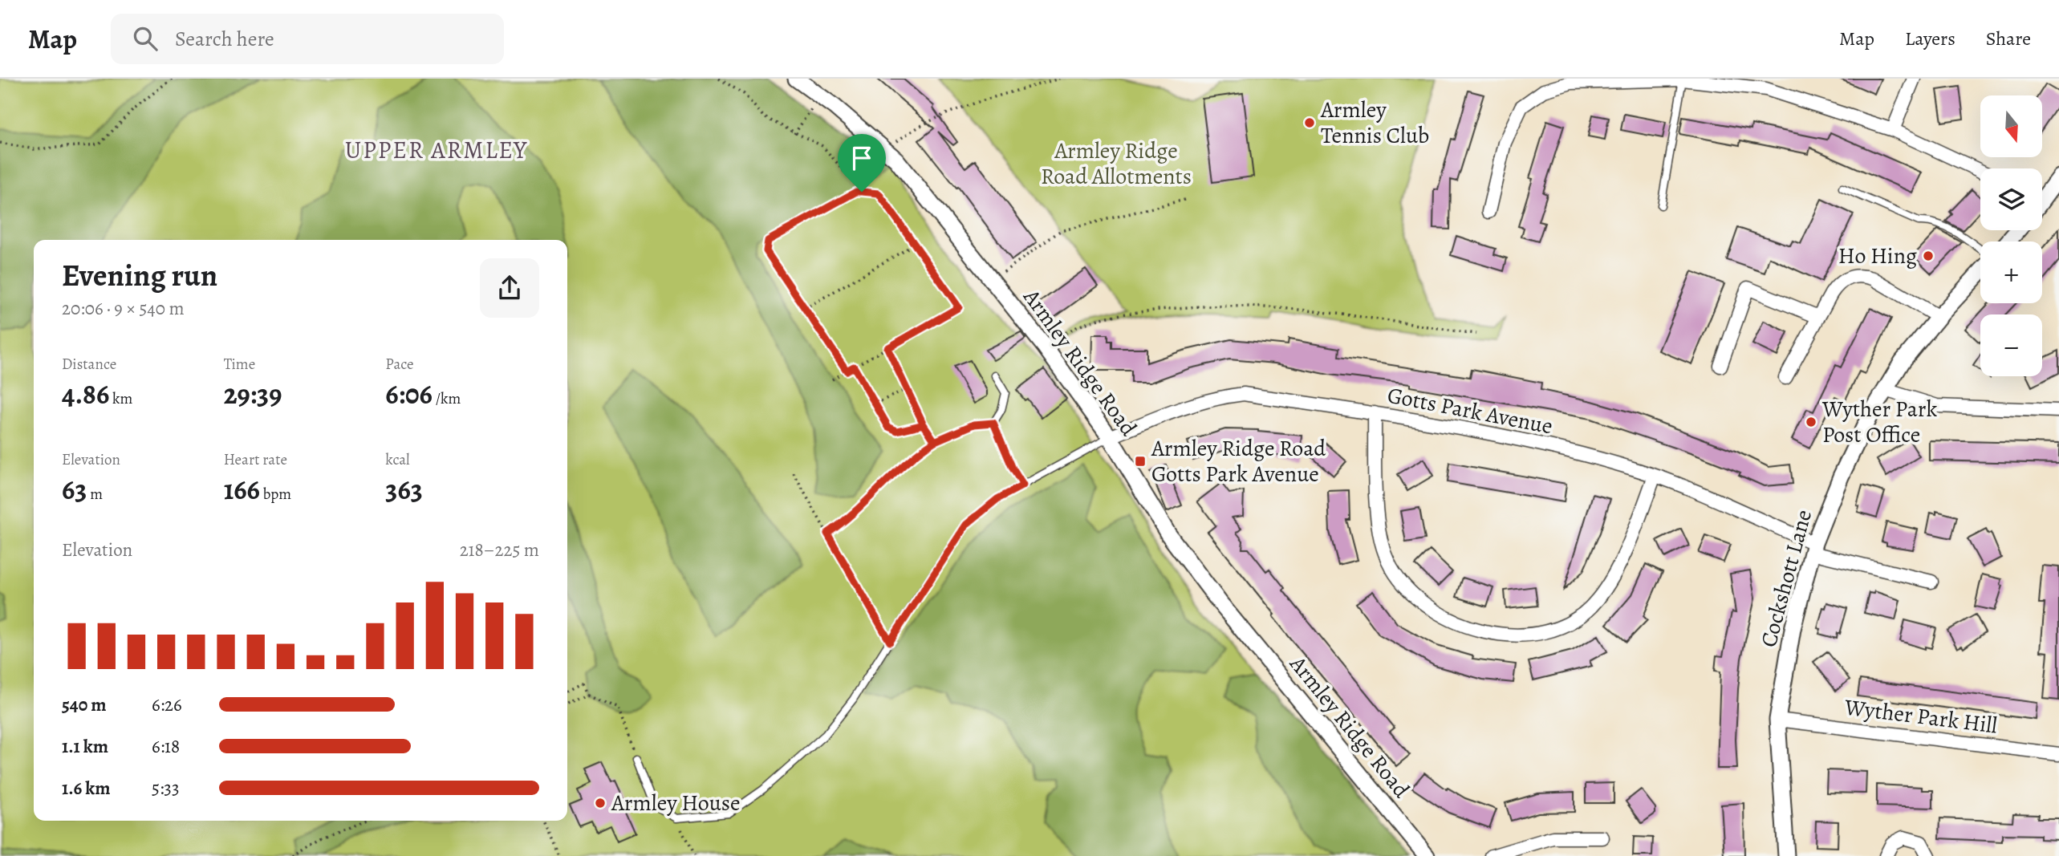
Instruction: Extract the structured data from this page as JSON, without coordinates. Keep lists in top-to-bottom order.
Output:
{
  "streets": {
    "street": [
      "Armley Ridge Road",
      "Gotts Park Avenue",
      "Cockshott Lane",
      "Wyther Park Hill"
    ]
  },
  "crossings": [
    ["Armley Ridge Road", "Gotts Park Avenue"],
    ["Gotts Park Avenue", "Cockshott Lane"],
    ["Cockshott Lane", "Wyther Park Hill"]
  ],
  "districts": ["UPPER ARMLEY"],
  "parks": ["Armley Ridge Road Allotments"],
  "places": {
    "other": [
      "Armley Tennis Club",
      "Ho Hing",
      "Wyther Park Post Office",
      "Armley House"
    ],
    "transit": ["Armley Ridge Road Gotts Park Avenue"]
  },
  "north": "bottom",
  "page": {
    "header": "Map",
    "search": "Search here",
    "nav": ["Map", "Layers", "Share"],
    "map_buttons": ["+", "−"],
    "heading": ["Evening run", "20:06 · 9 × 540 m"],
    "stats": [
      ["Distance", "4.86 km"],
      ["Time", "29:39"],
      ["Pace", "6:06 /km"],
      ["Elevation", "63 m"],
      ["Heart rate", "166 bpm"],
      ["kcal", "363"]
    ],
    "chart": ["Elevation", "218–225 m"],
    "list": [
      {
        "name": "540 m",
        "note": "6:26"
      },
      {
        "name": "1.1 km",
        "note": "6:18"
      },
      {
        "name": "1.6 km",
        "note": "5:33"
      }
    ]
  }
}
